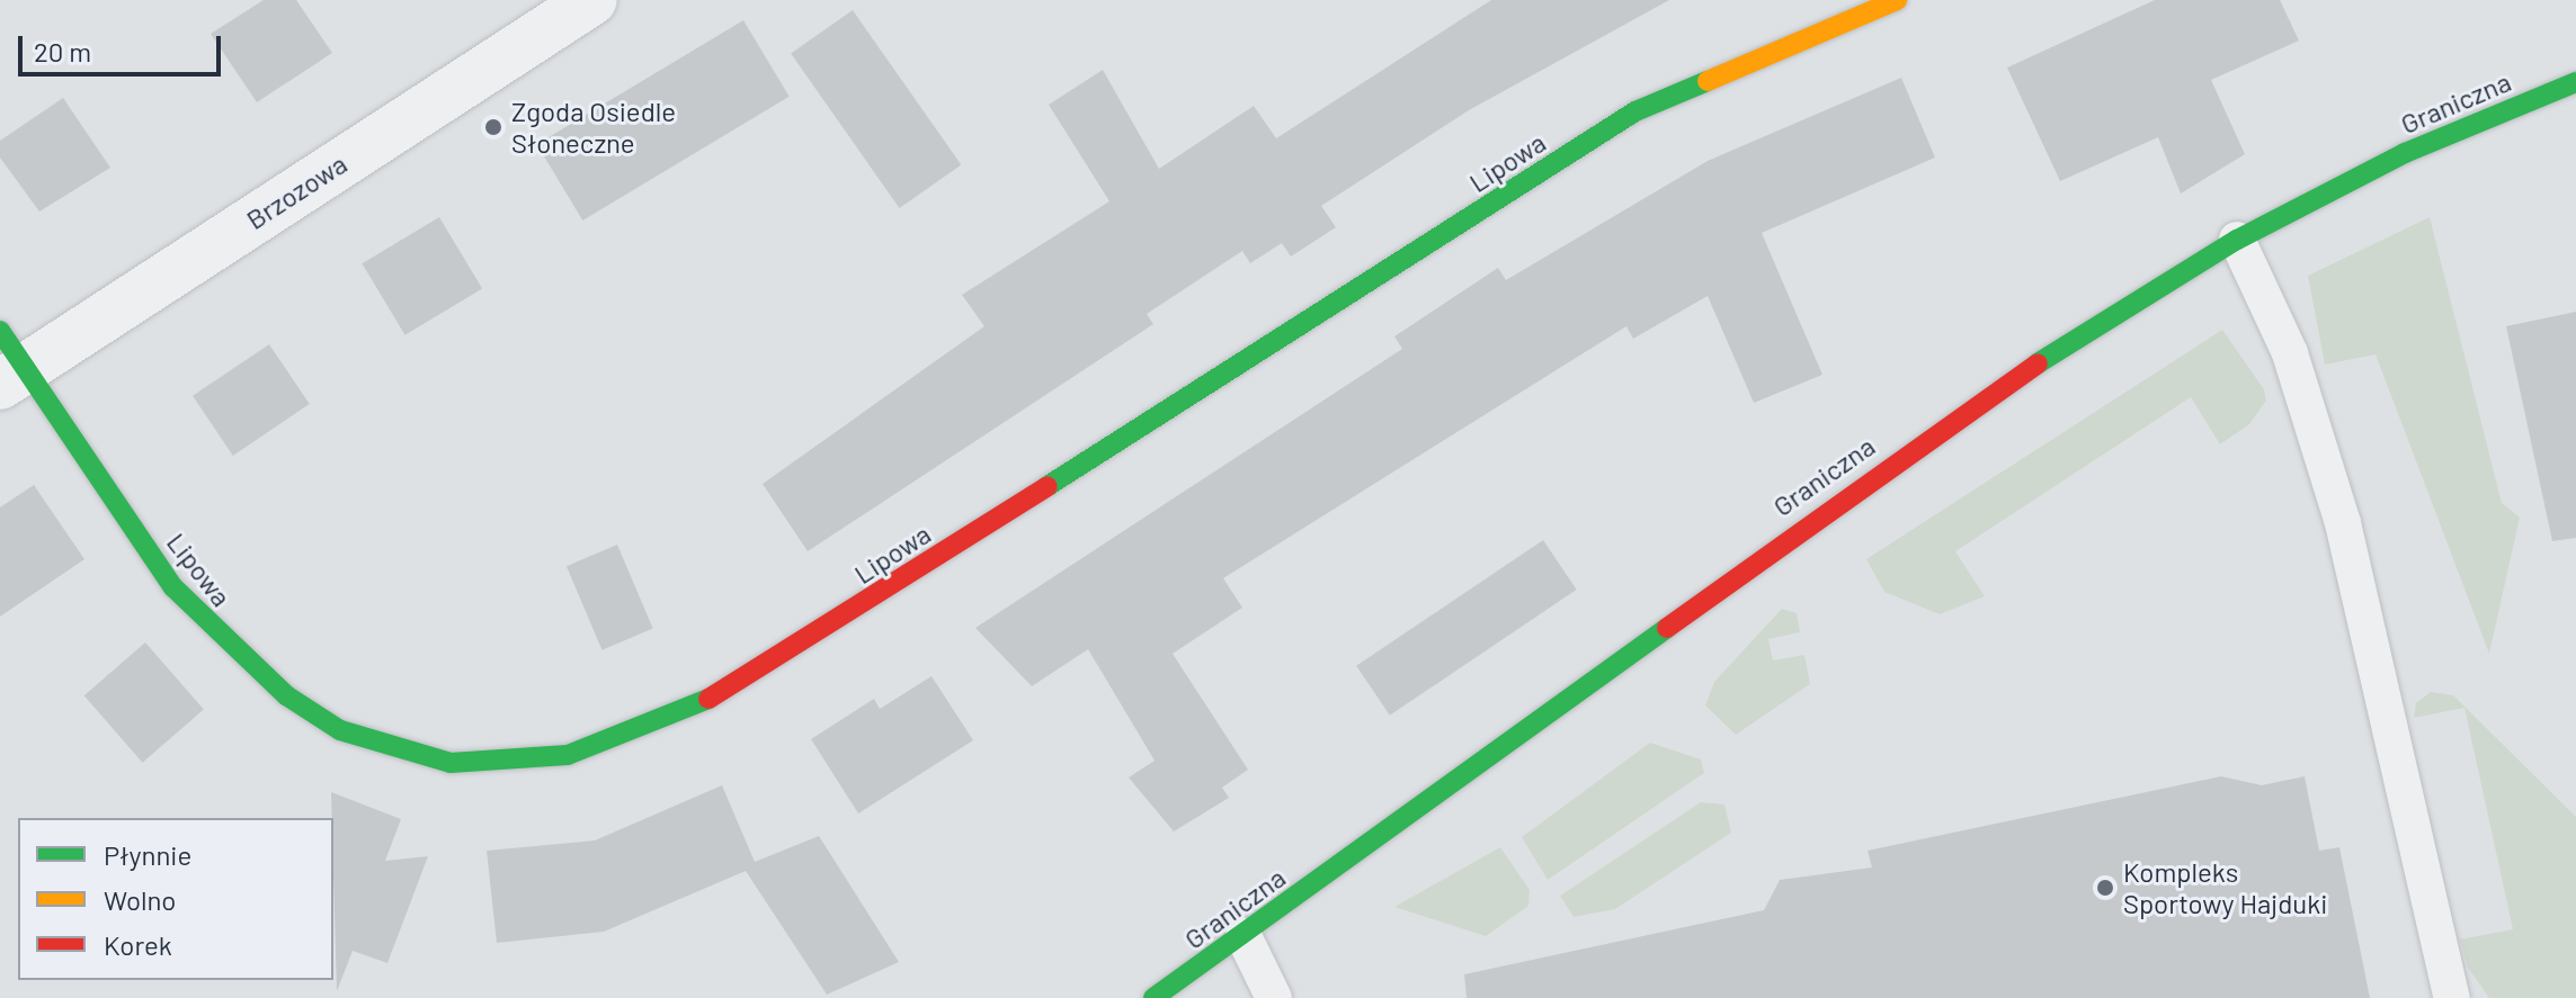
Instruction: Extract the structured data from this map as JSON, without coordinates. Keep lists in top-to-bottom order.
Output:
{
  "streets": {
    "street": ["Graniczna", "Lipowa", "Brzozowa"]
  },
  "crossings": [
    ["Lipowa", "Brzozowa"]
  ],
  "places": ["Zgoda Osiedle Słoneczne", "Kompleks Sportowy Hajduki"],
  "legend": ["Płynnie", "Wolno", "Korek"],
  "scale_bar": "20 m"
}
